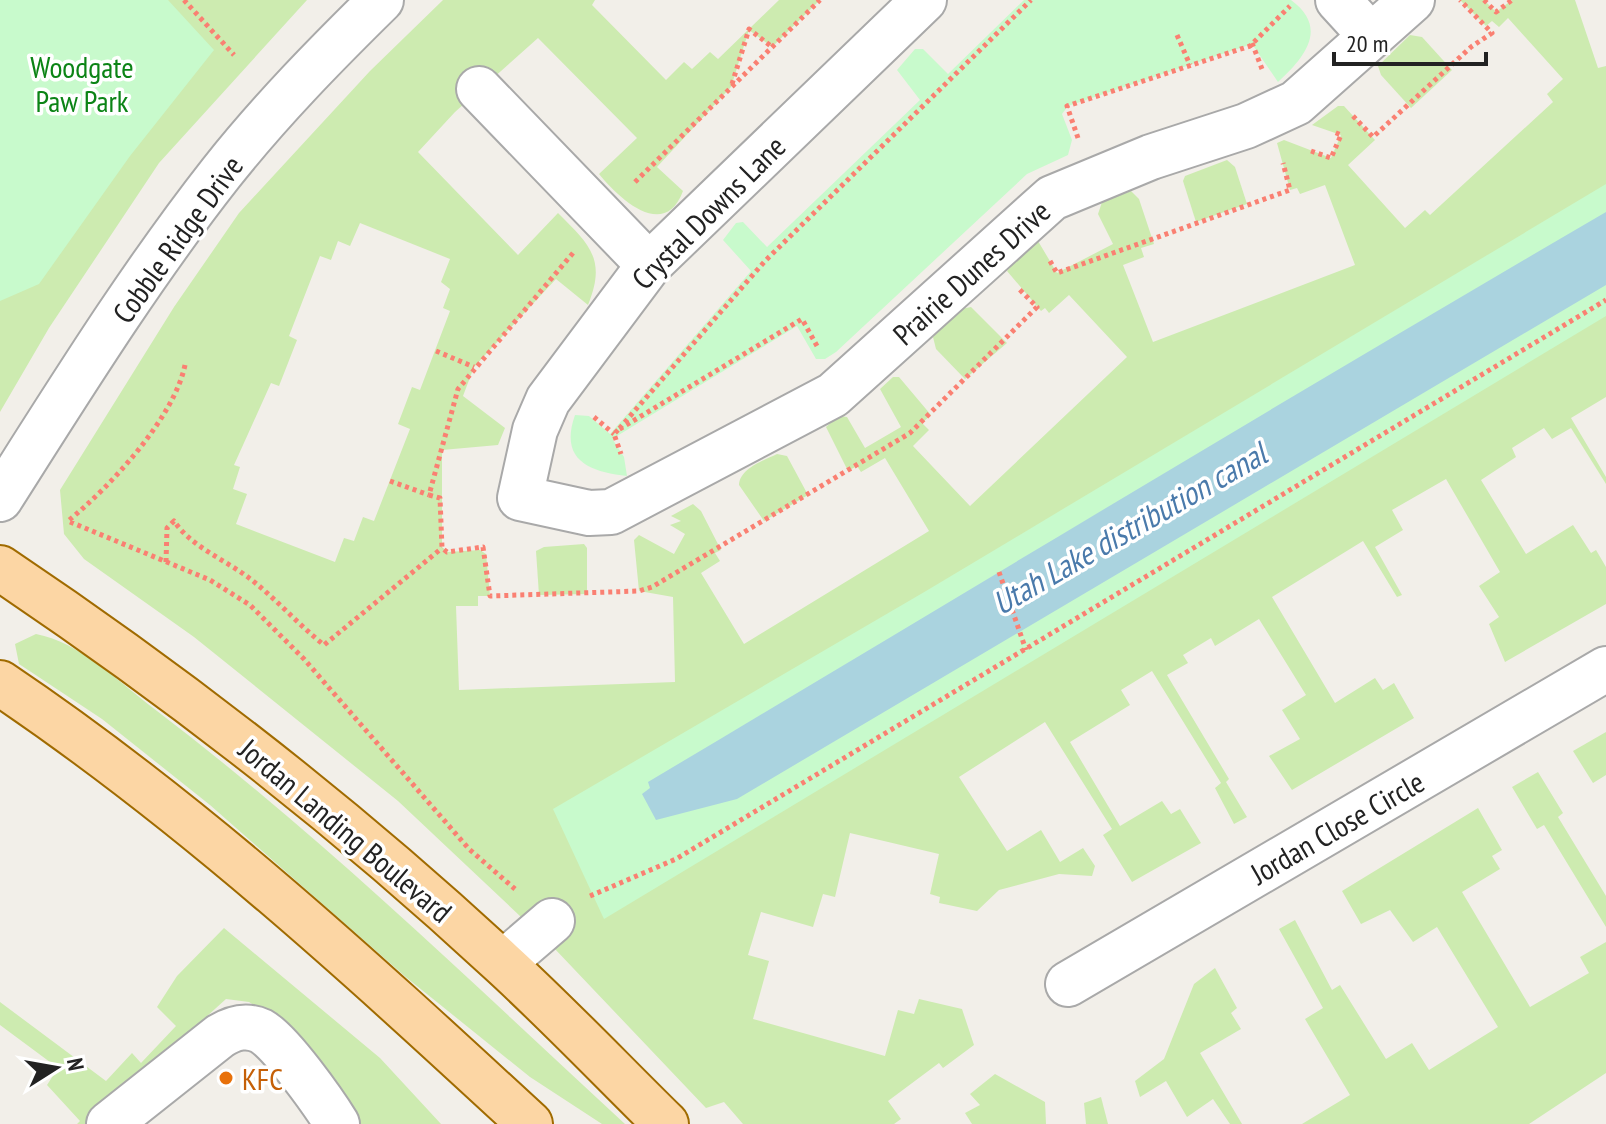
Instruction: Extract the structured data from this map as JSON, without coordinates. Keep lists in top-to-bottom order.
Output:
{
  "streets": {
    "main road": ["Jordan Landing Boulevard"],
    "street": [
      "Crystal Downs Lane",
      "Cobble Ridge Drive",
      "Prairie Dunes Drive",
      "Jordan Close Circle"
    ]
  },
  "crossings": [
    ["Crystal Downs Lane", "Prairie Dunes Drive"]
  ],
  "water": ["Utah Lake distribution canal"],
  "parks": ["Woodgate Paw Park"],
  "places": ["KFC"],
  "scale_bar": "20 m",
  "north": "right"
}
